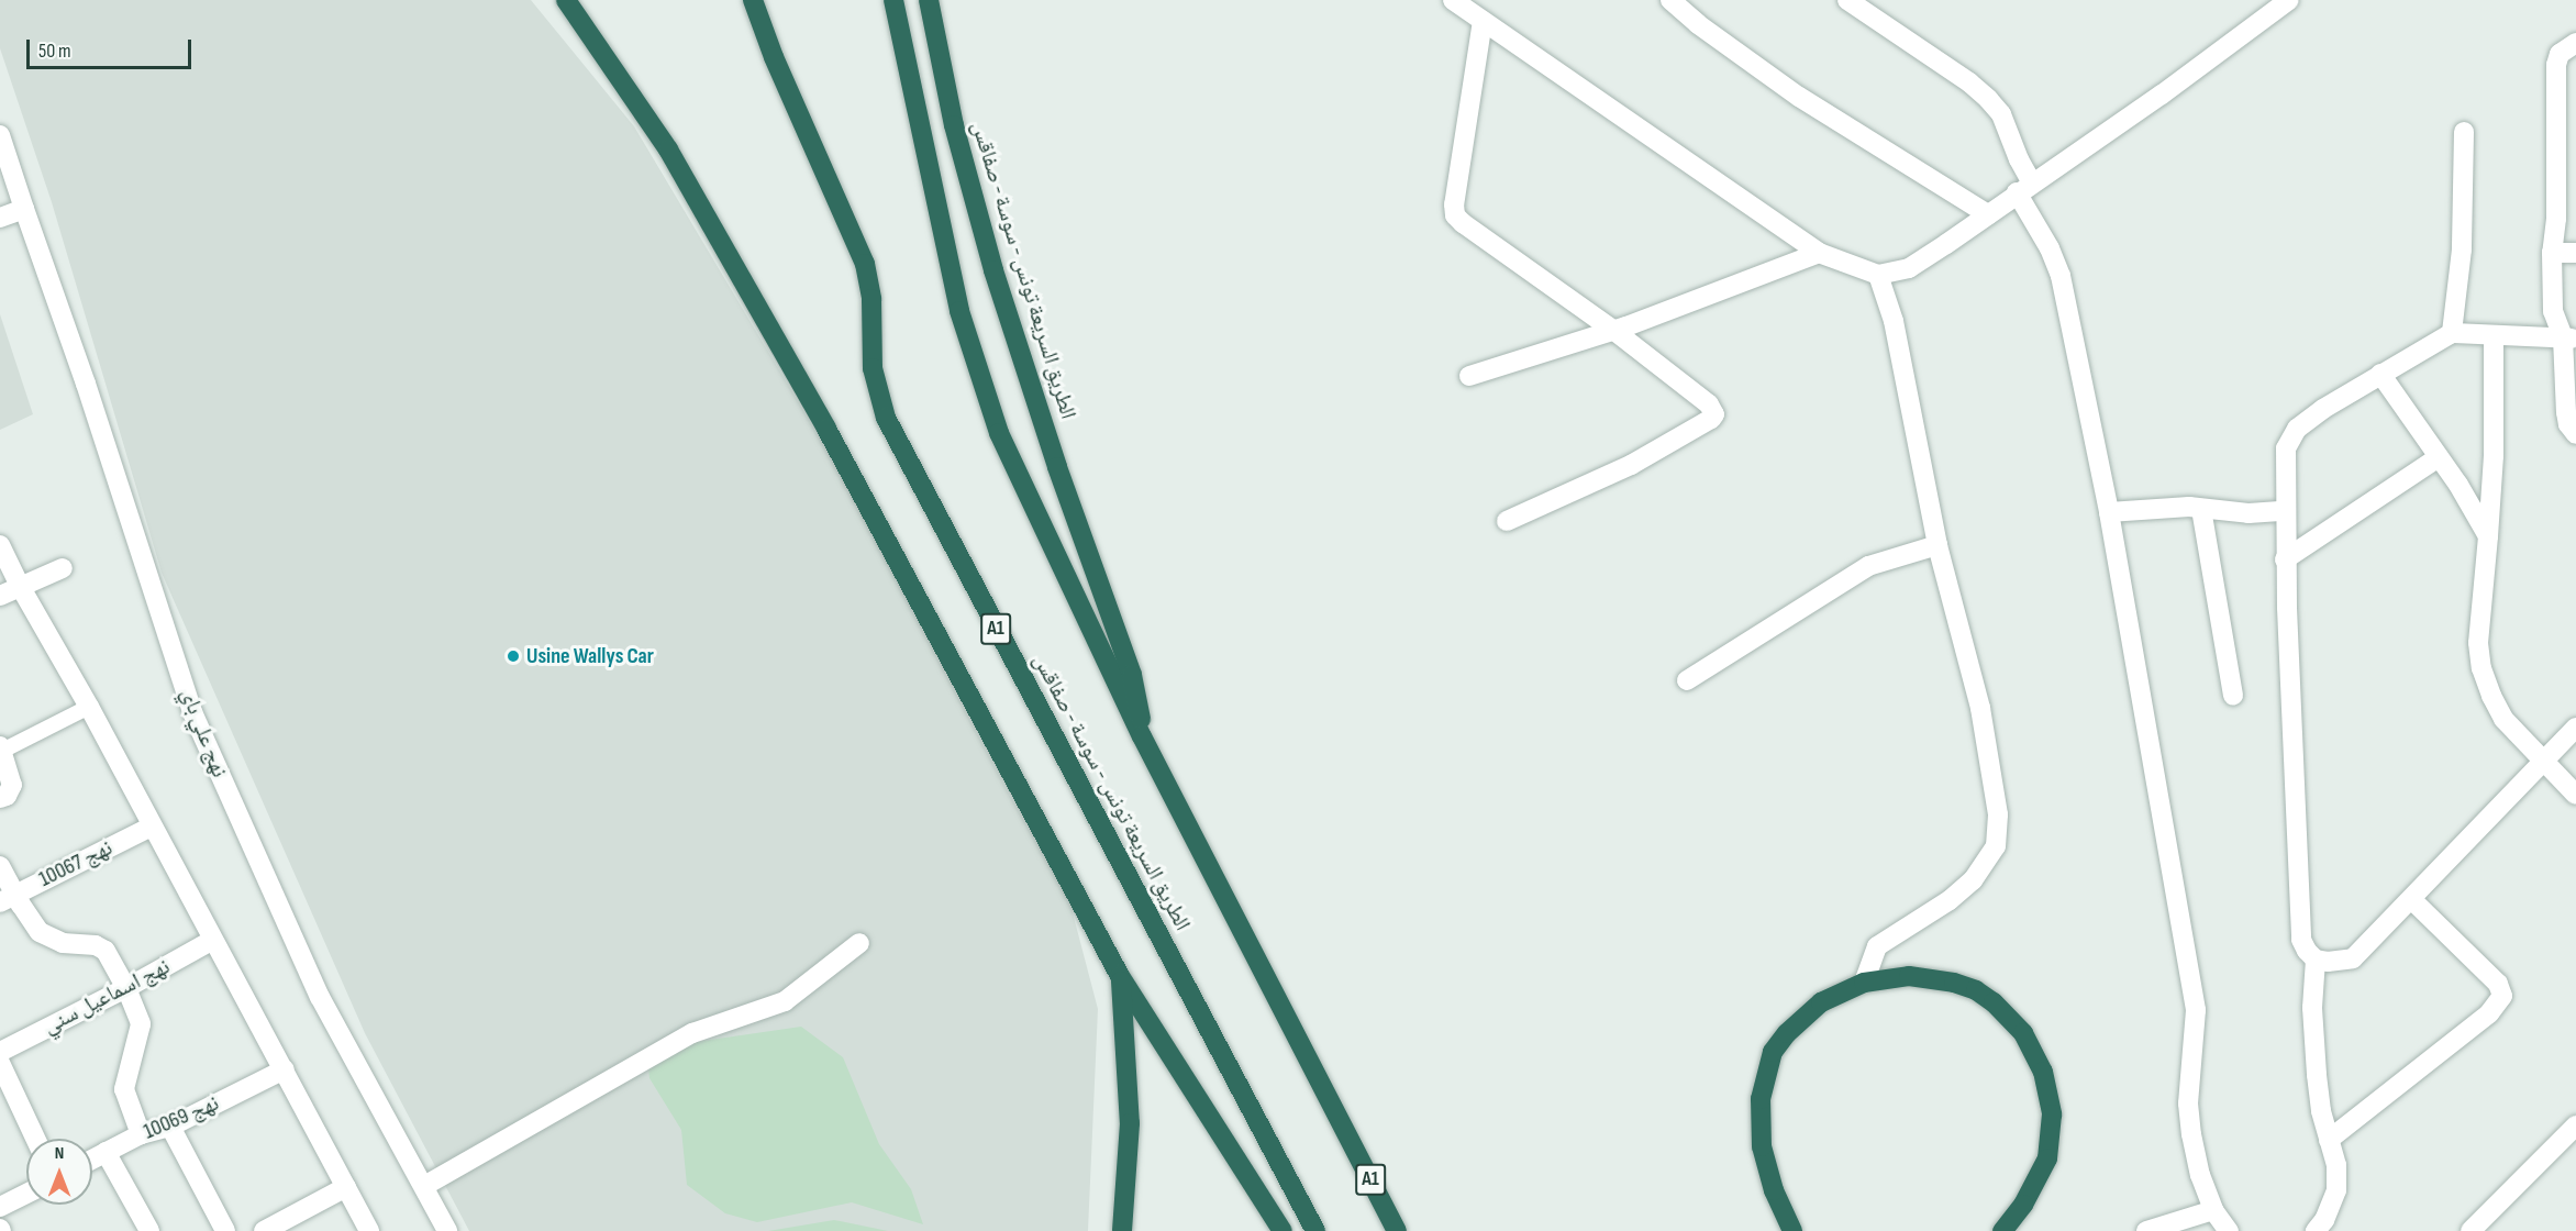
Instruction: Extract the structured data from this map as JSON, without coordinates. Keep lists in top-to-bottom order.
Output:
{
  "streets": {
    "highway": ["الطريق السريعة تونس - سوسة - صفاقس", "A1"],
    "street": [
      "نهج علي باي",
      "نهج 10067",
      "نهج اسماعيل سني",
      "نهج 10069"
    ]
  },
  "places": ["Usine Wallys Car"],
  "scale_bar": "50 m",
  "north": "top"
}
